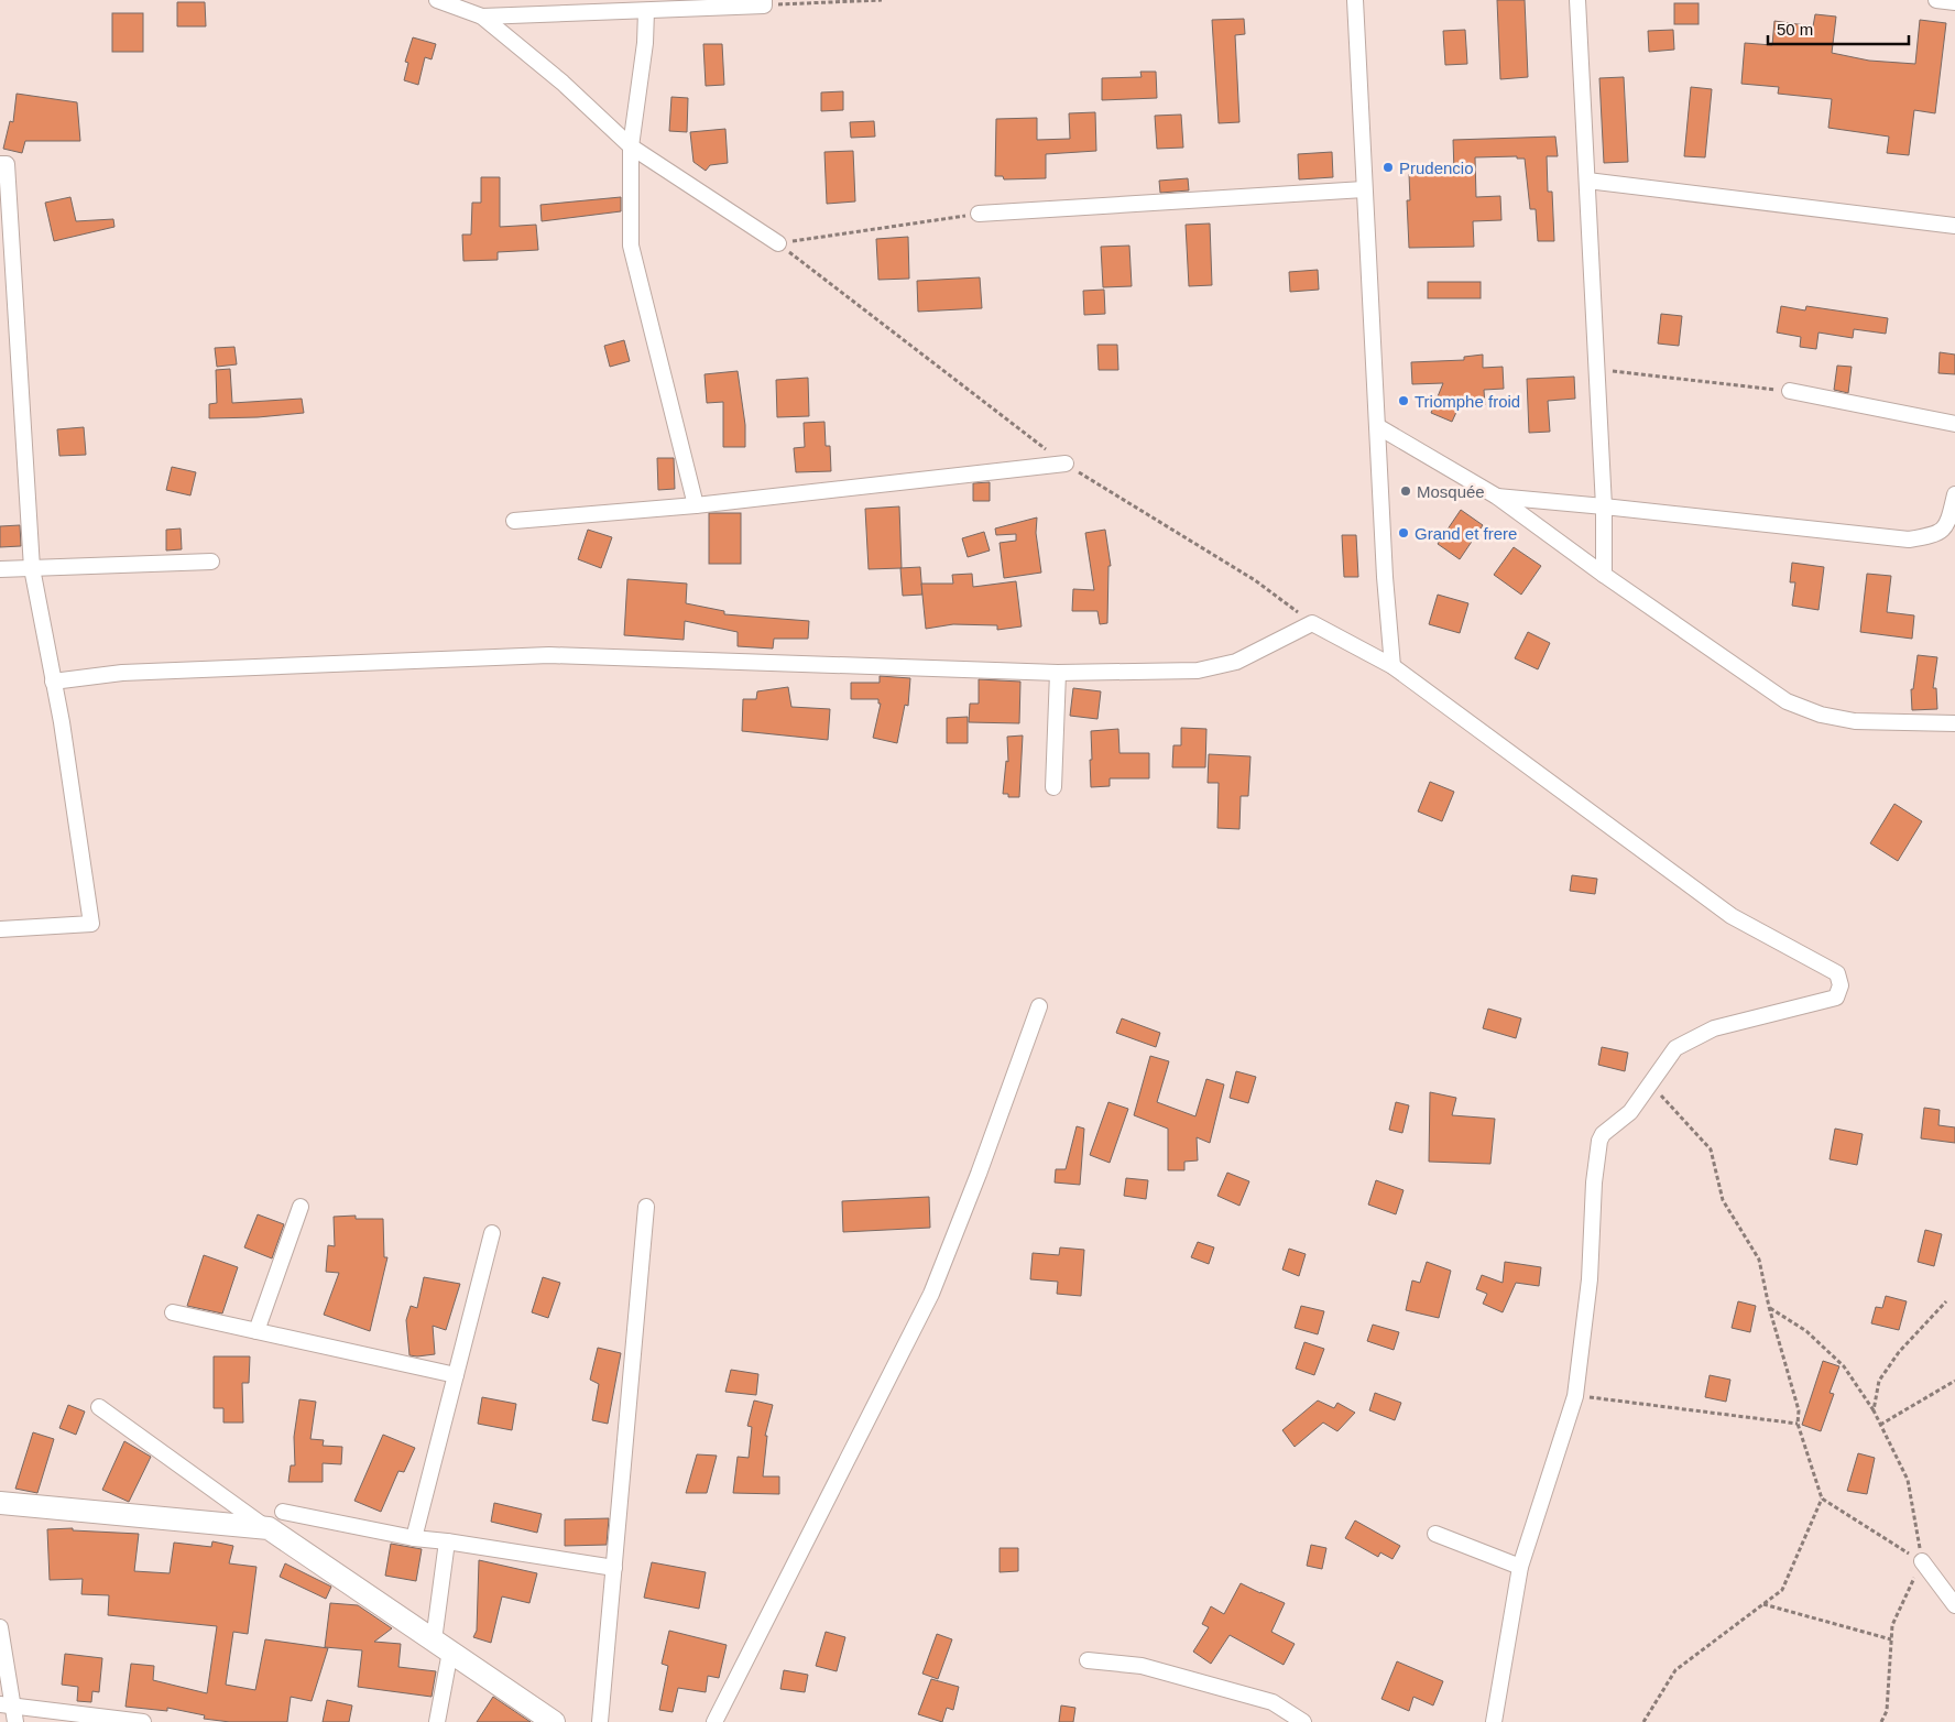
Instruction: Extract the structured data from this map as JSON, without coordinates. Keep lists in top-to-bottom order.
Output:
{
  "places": [
    "Prudencio",
    "Triomphe froid",
    "Mosquée",
    "Grand et frere"
  ],
  "scale_bar": "50 m"
}
